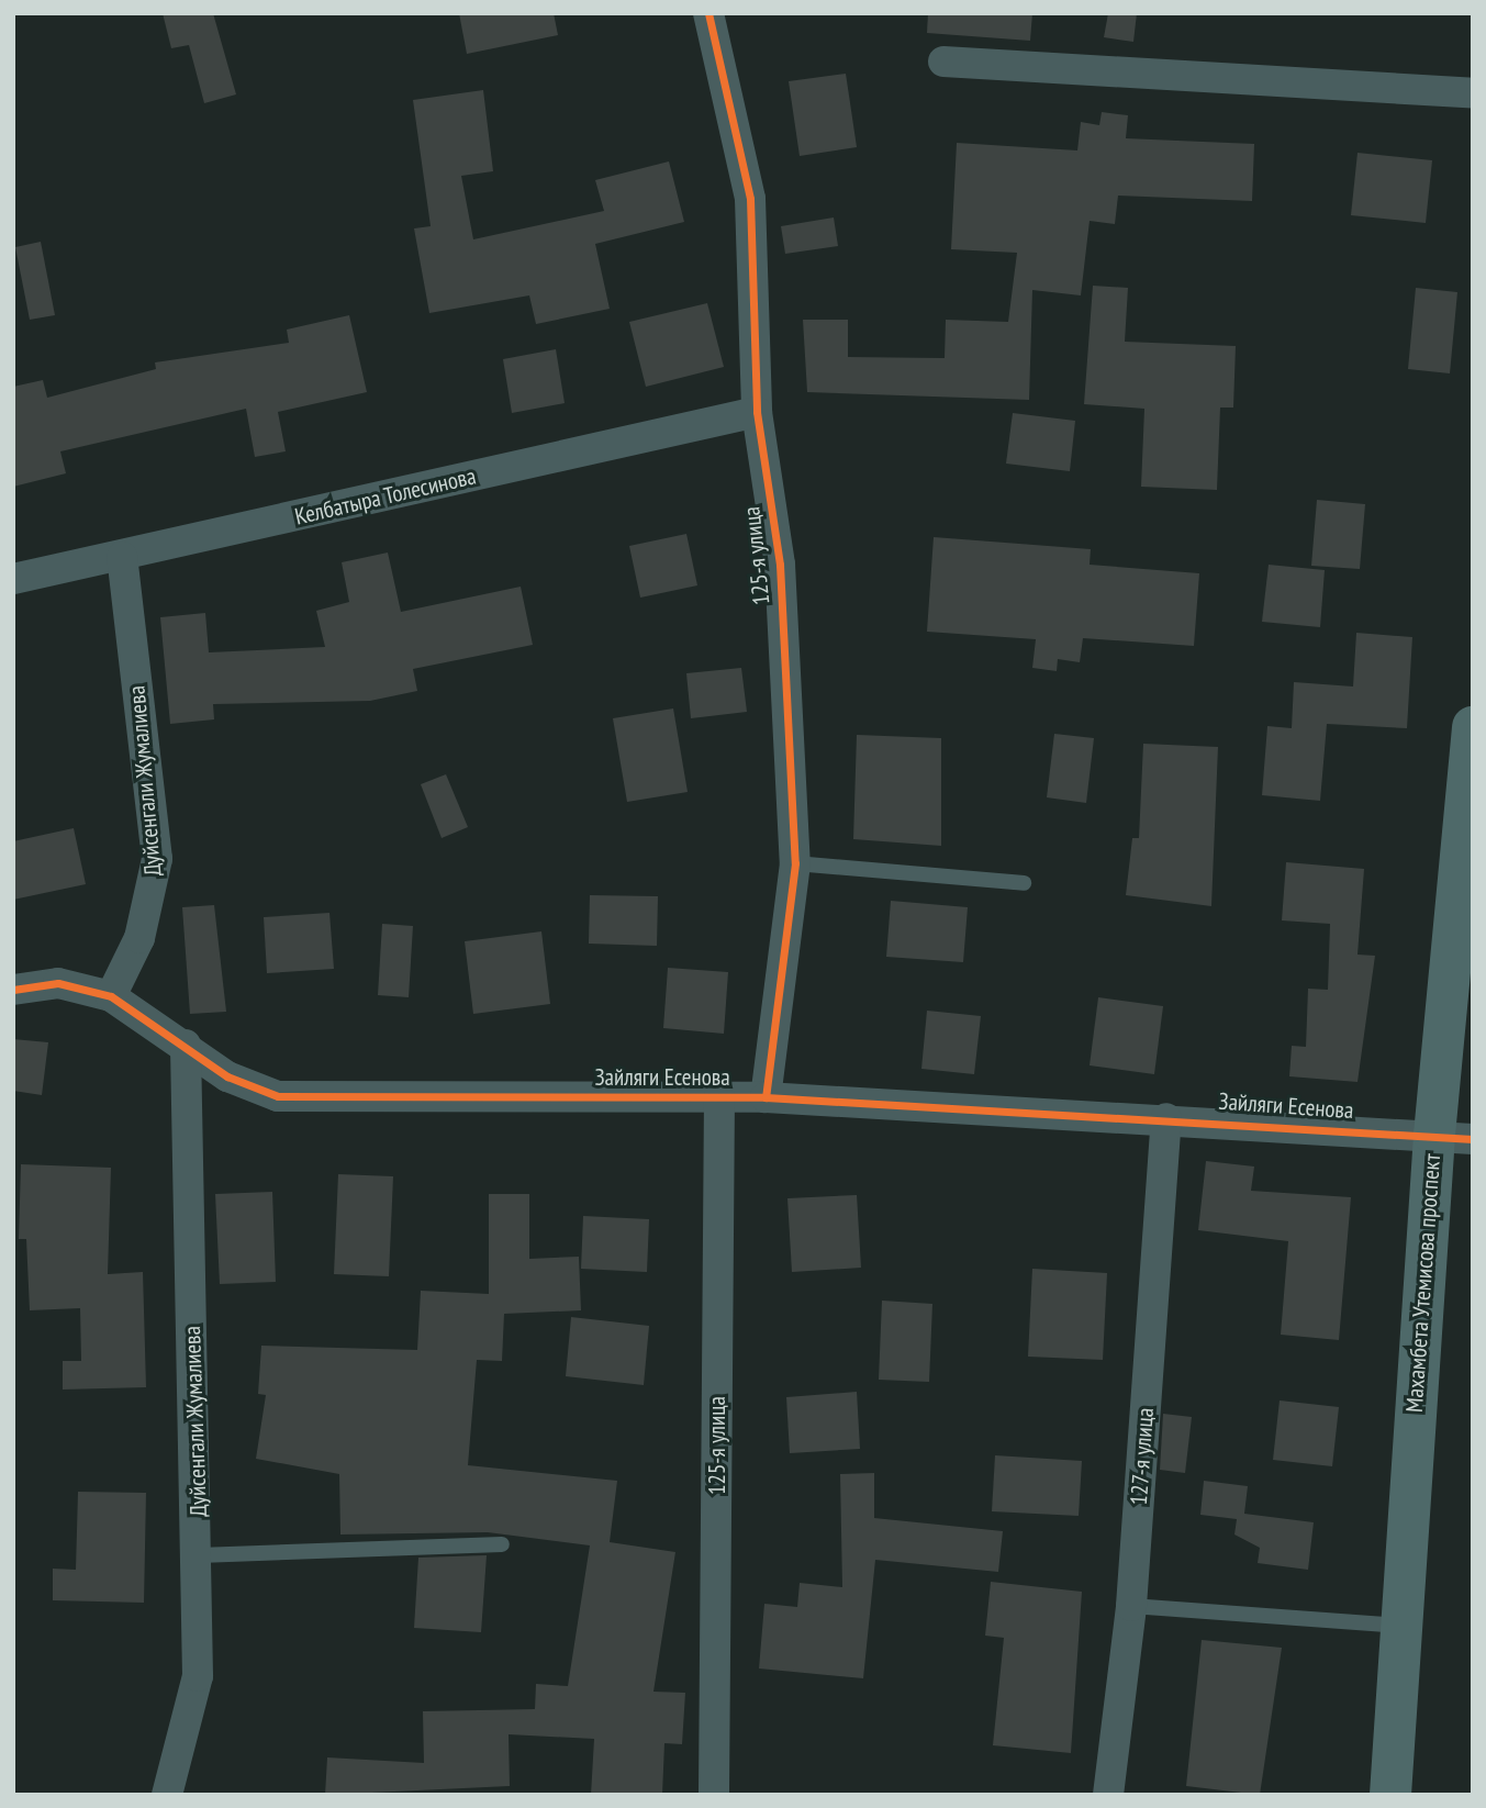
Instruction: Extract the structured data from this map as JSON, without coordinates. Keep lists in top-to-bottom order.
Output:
{
  "streets": {
    "street": [
      "Келбатыра Толесинова",
      "125-я улица",
      "Дуйсенгали Жумалиева",
      "Зайляги Есенова",
      "Махамбета Утемисова проспект",
      "127-я улица"
    ]
  },
  "crossings": [
    ["Келбатыра Толесинова", "125-я улица"],
    ["Келбатыра Толесинова", "Дуйсенгали Жумалиева"],
    ["125-я улица", "Зайляги Есенова"],
    ["Дуйсенгали Жумалиева", "Зайляги Есенова"],
    ["Зайляги Есенова", "Махамбета Утемисова проспект"],
    ["Зайляги Есенова", "127-я улица"]
  ]
}
